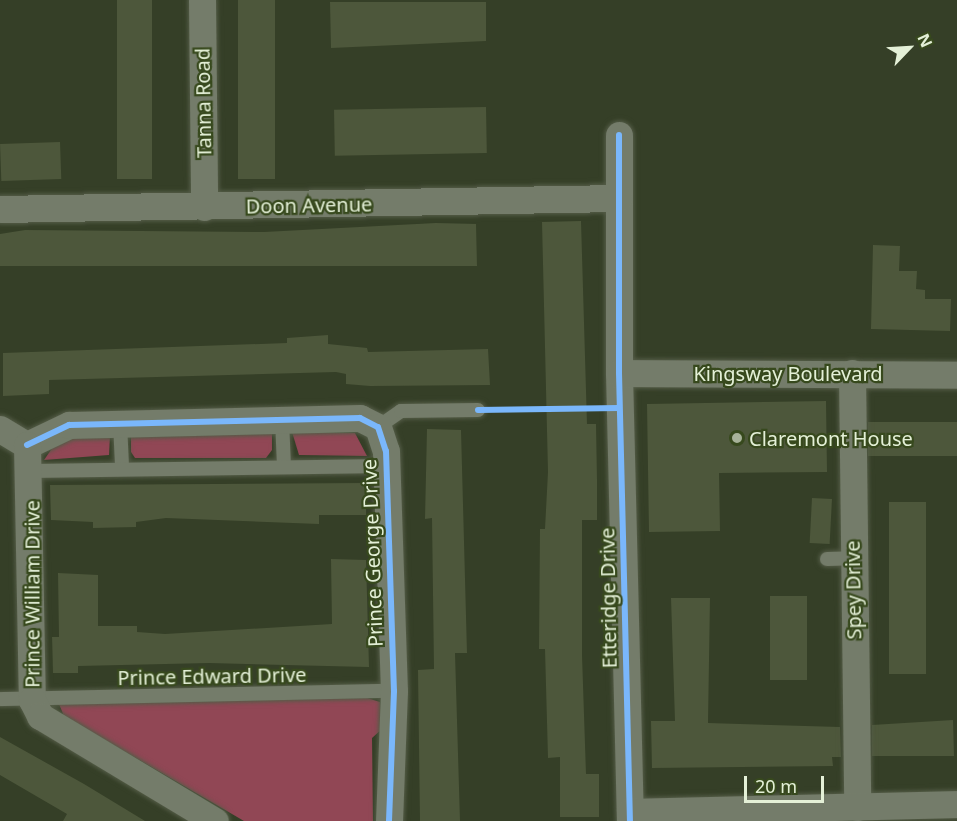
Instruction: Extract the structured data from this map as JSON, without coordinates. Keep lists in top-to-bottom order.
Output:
{
  "streets": {
    "street": [
      "Tanna Road",
      "Doon Avenue",
      "Kingsway Boulevard",
      "Prince George Drive",
      "Spey Drive",
      "Prince William Drive",
      "Etteridge Drive"
    ],
    "lane": ["Prince Edward Drive"]
  },
  "crossings": [
    ["Tanna Road", "Doon Avenue"],
    ["Doon Avenue", "Etteridge Drive"],
    ["Kingsway Boulevard", "Spey Drive"],
    ["Kingsway Boulevard", "Etteridge Drive"],
    ["Prince George Drive", "Prince Edward Drive"],
    ["Prince William Drive", "Prince Edward Drive"]
  ],
  "places": ["Claremont House"],
  "scale_bar": "20 m",
  "north": "top right"
}
